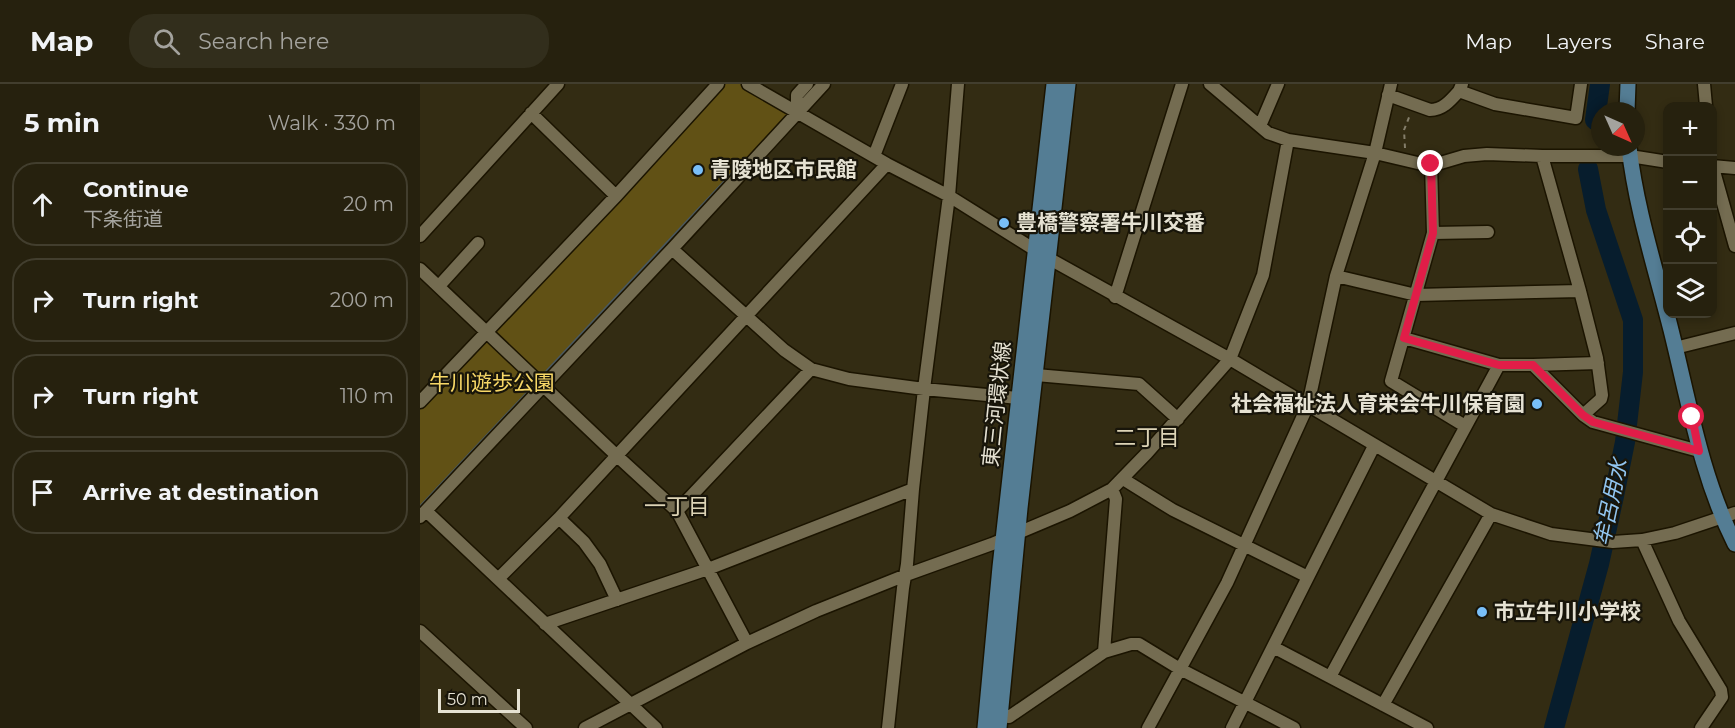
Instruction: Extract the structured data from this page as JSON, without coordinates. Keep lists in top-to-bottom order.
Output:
{
  "streets": {
    "main road": ["東三河環状線"]
  },
  "districts": ["二丁目", "一丁目"],
  "water": ["牟呂用水"],
  "parks": ["牛川遊歩公園"],
  "places": [
    "青陵地区市民館",
    "豊橋警察署牛川交番",
    "社会福祉法人育栄会牛川保育園",
    "市立牛川小学校"
  ],
  "scale_bar": "50 m",
  "north": "bottom right",
  "page": {
    "header": "Map",
    "search": "Search here",
    "nav": ["Map", "Layers", "Share"],
    "heading": ["5 min", "Walk · 330 m"],
    "map_buttons": ["+", "−"],
    "list": [
      ["Continue", "下条街道", "20 m"],
      ["Turn right", "200 m"],
      ["Turn right", "110 m"],
      "Arrive at destination"
    ],
    "scale": "50 m"
  }
}
